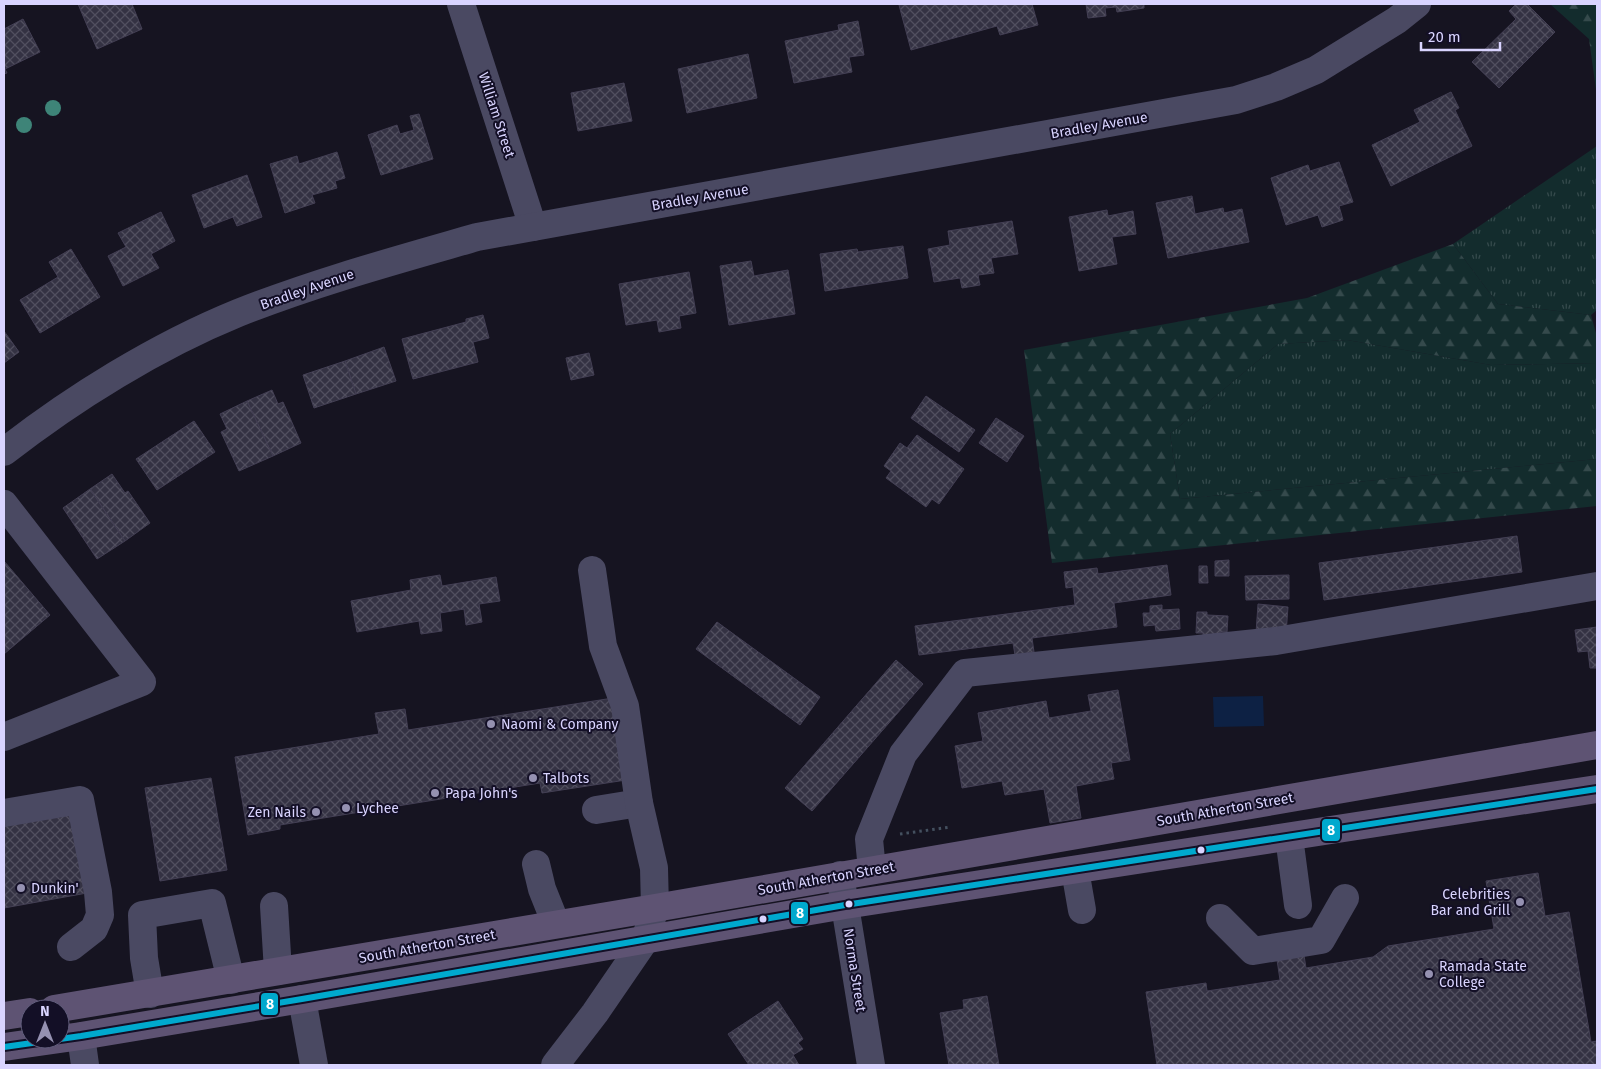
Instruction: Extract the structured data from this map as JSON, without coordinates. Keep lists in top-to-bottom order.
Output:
{
  "streets": {
    "main road": ["South Atherton Street"],
    "street": ["William Street", "Bradley Avenue", "Norma Street"]
  },
  "crossings": [
    ["William Street", "Bradley Avenue"],
    ["South Atherton Street", "Norma Street"]
  ],
  "places": [
    "Naomi & Company",
    "Talbots",
    "Papa John's",
    "Lychee",
    "Zen Nails",
    "Dunkin'",
    "Celebrities Bar and Grill",
    "Ramada State College"
  ],
  "lines": ["transit line 8"],
  "scale_bar": "20 m",
  "north": "top"
}
